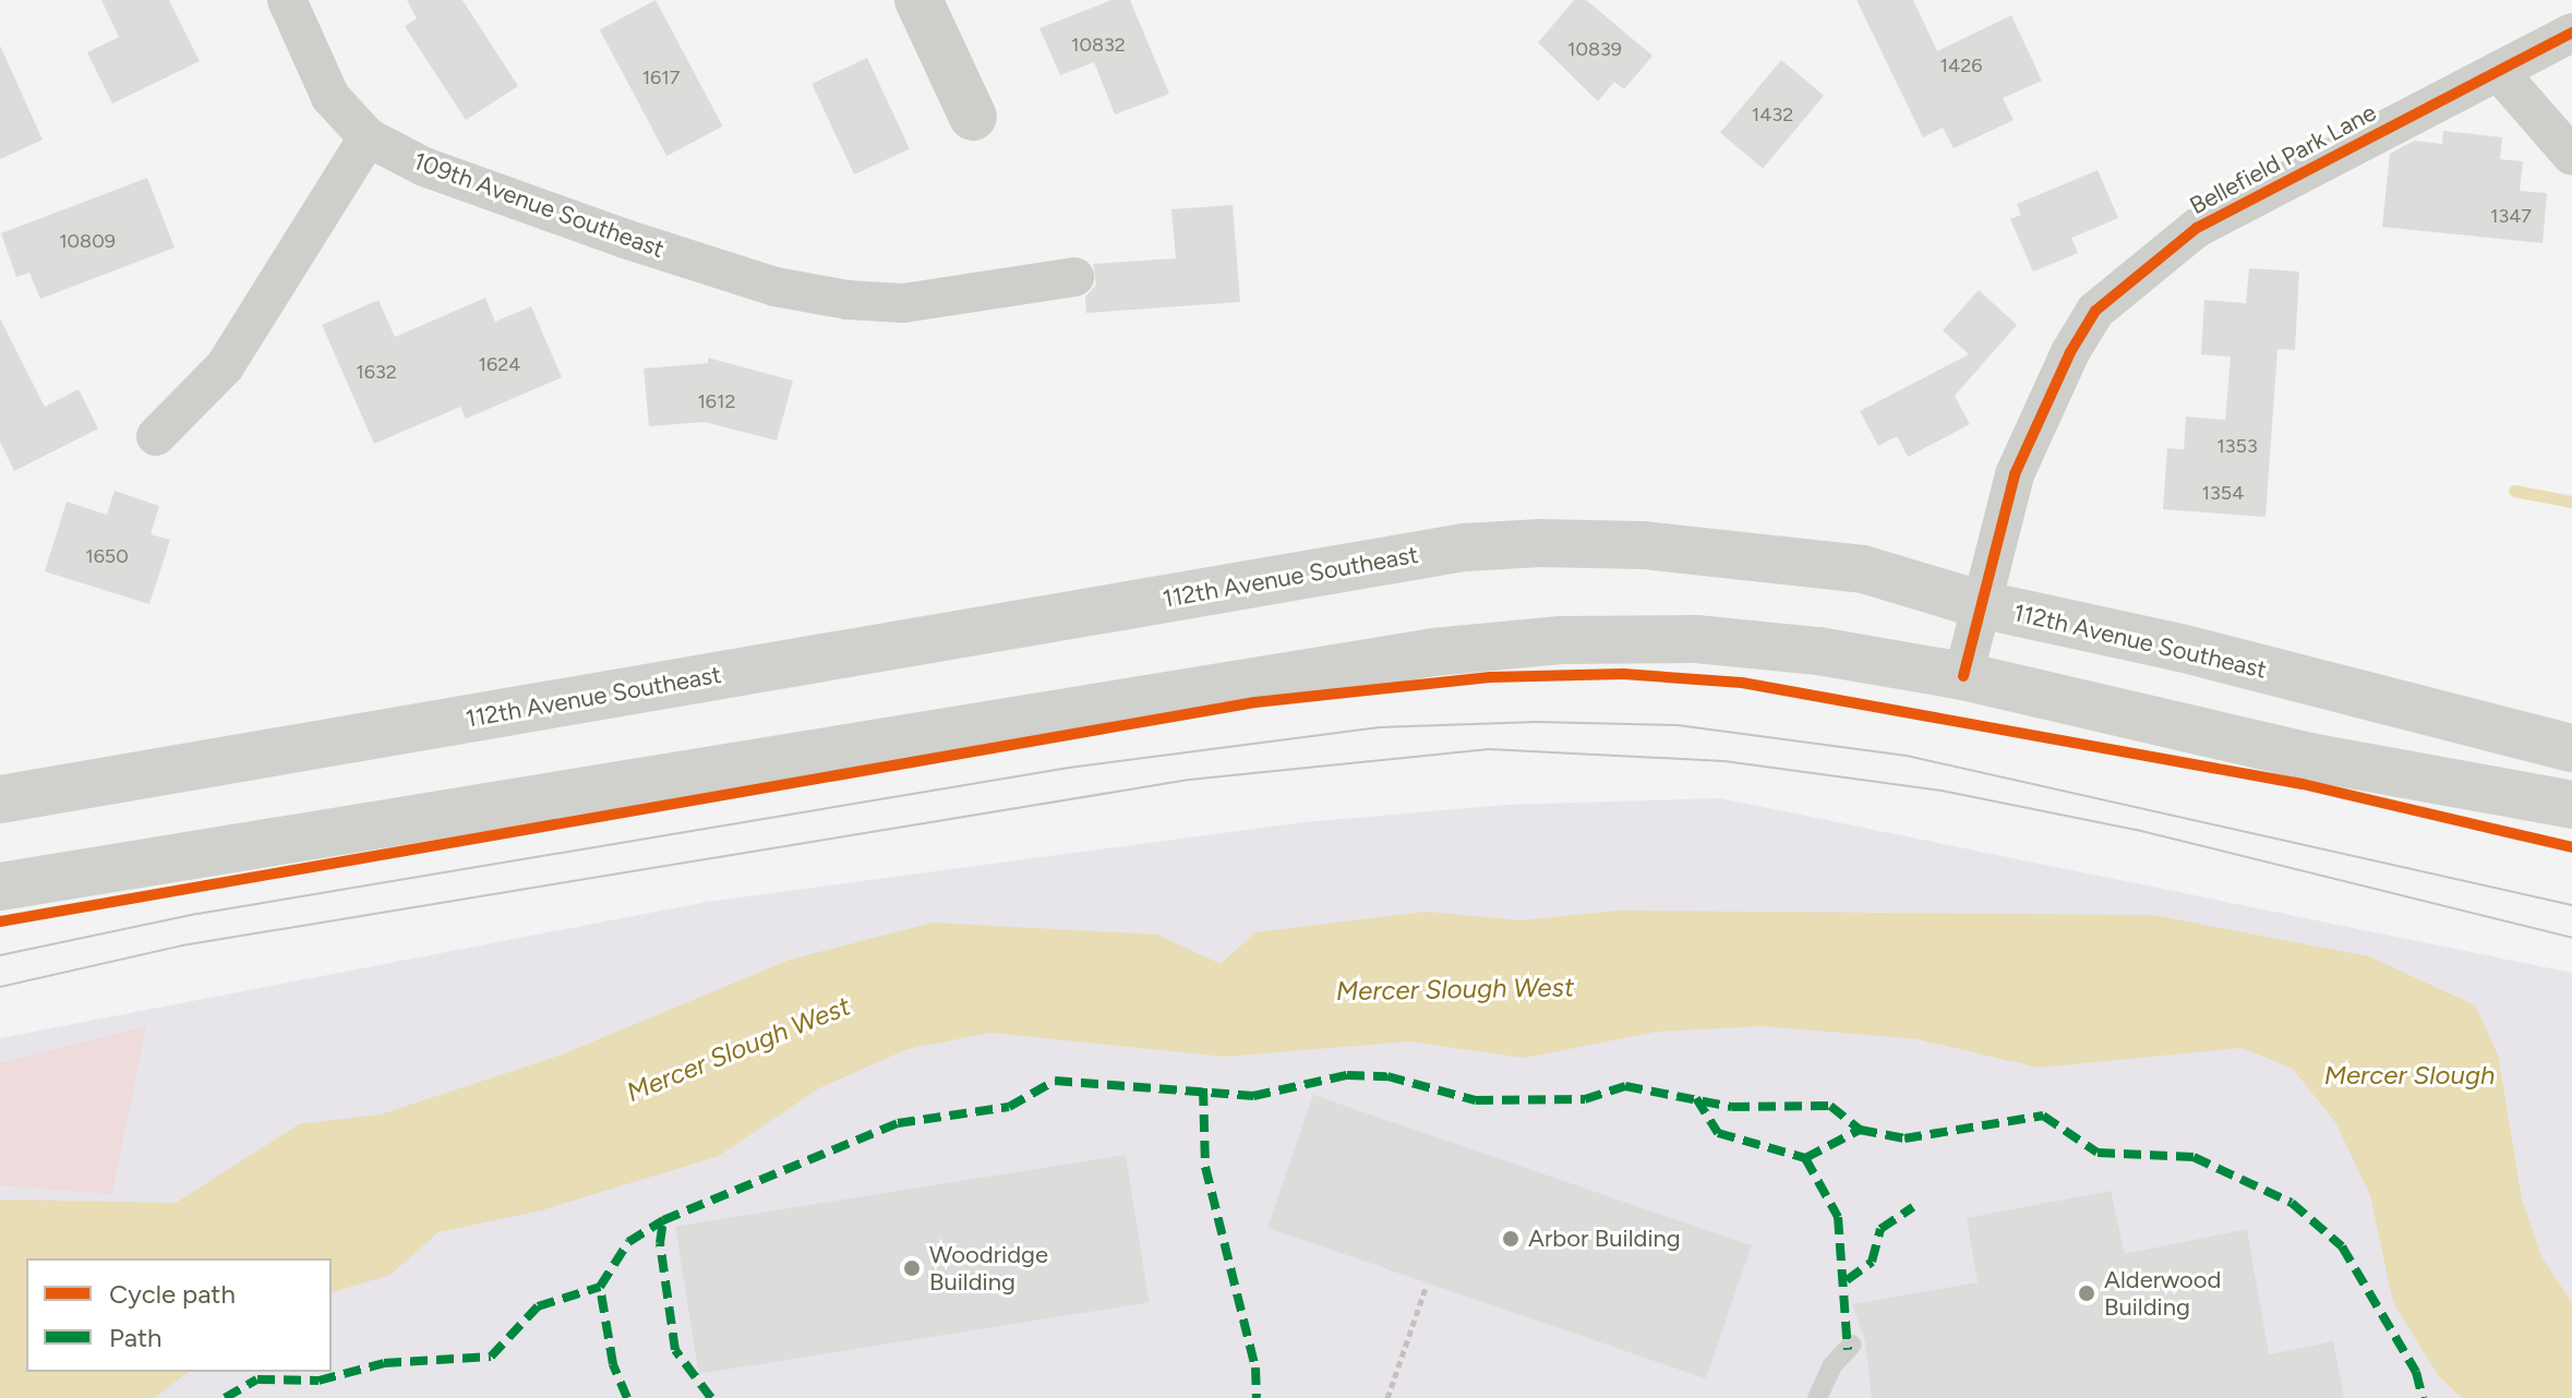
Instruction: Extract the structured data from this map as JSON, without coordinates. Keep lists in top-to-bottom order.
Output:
{
  "streets": {
    "main road": ["112th Avenue Southeast"],
    "street": ["Bellefield Park Lane", "109th Avenue Southeast"]
  },
  "crossings": [
    ["Bellefield Park Lane", "112th Avenue Southeast"]
  ],
  "water": ["Mercer Slough West", "Mercer Slough"],
  "places": ["Arbor Building", "Woodridge Building", "Alderwood Building"],
  "house_numbers": [
    "10832",
    "10839",
    "1426",
    "1617",
    "1432",
    "1347",
    "10809",
    "1624",
    "1632",
    "1612",
    "1353",
    "1354",
    "1650"
  ],
  "legend": ["Cycle path", "Path"]
}
